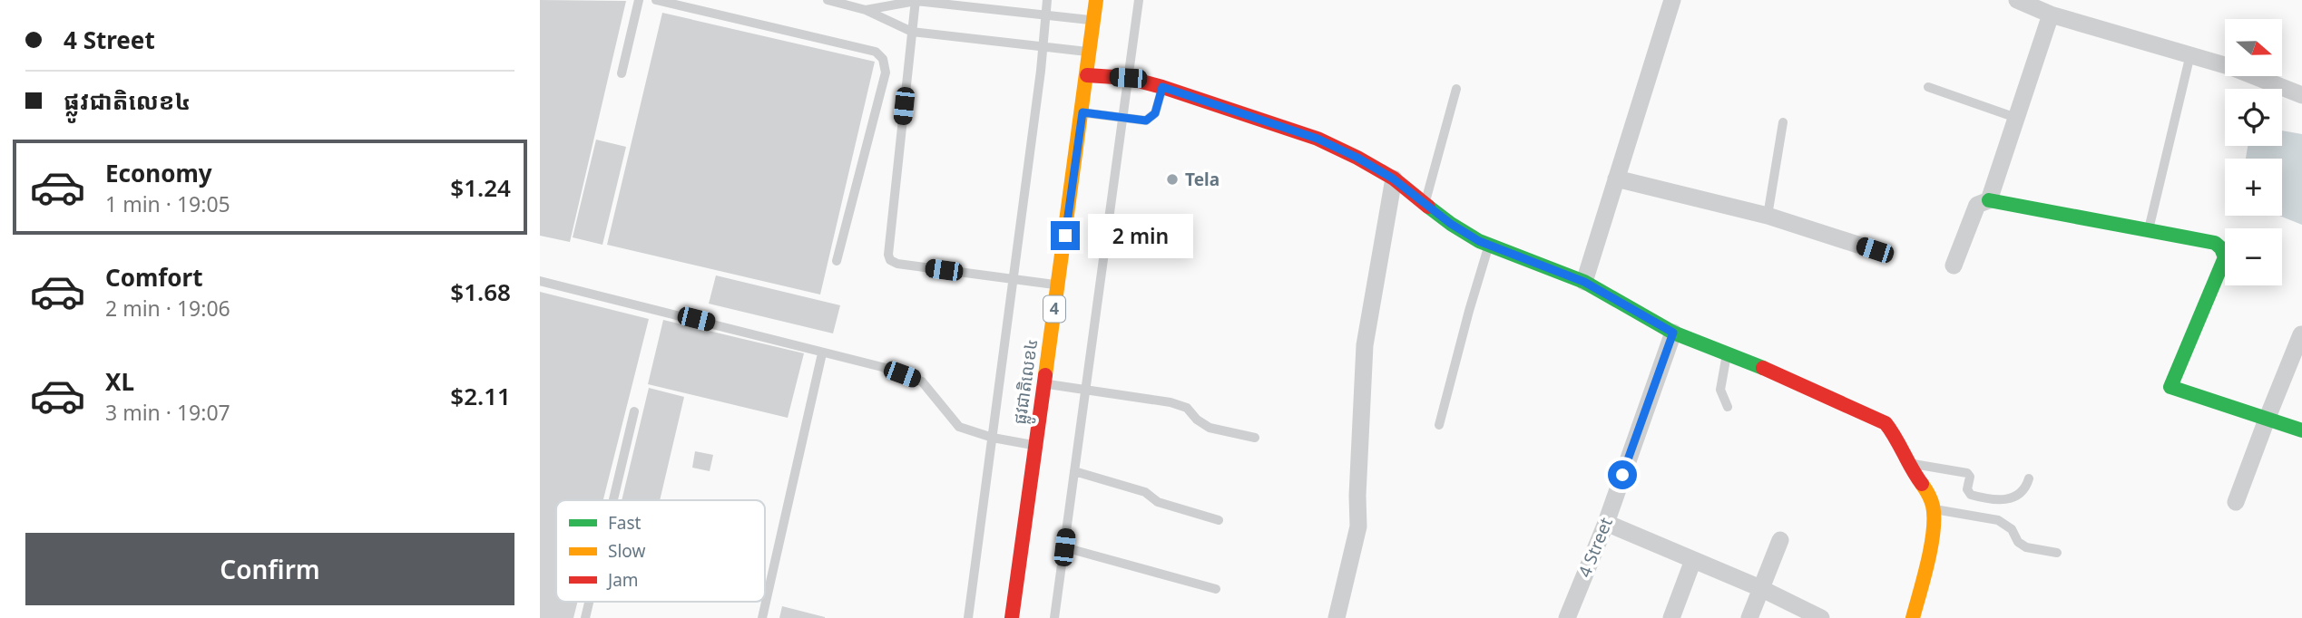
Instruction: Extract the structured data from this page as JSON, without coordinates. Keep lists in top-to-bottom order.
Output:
{
  "streets": {
    "main road": ["4", "ផ្លូវជាតិលេខ៤"],
    "street": ["4 Street"]
  },
  "places": ["Tela"],
  "legend": ["Fast", "Slow", "Jam"],
  "north": "right",
  "page": {
    "banner": ["4 Street", "ផ្លូវជាតិលេខ៤"],
    "map_buttons": ["+", "−"],
    "list": [
      {
        "name": "Economy",
        "note": "1 min · 19:05",
        "value": "$1.24"
      },
      {
        "name": "Comfort",
        "note": "2 min · 19:06",
        "value": "$1.68"
      },
      {
        "name": "XL",
        "note": "3 min · 19:07",
        "value": "$2.11"
      }
    ],
    "bubble": "2 min",
    "buttons": "Confirm"
  }
}
